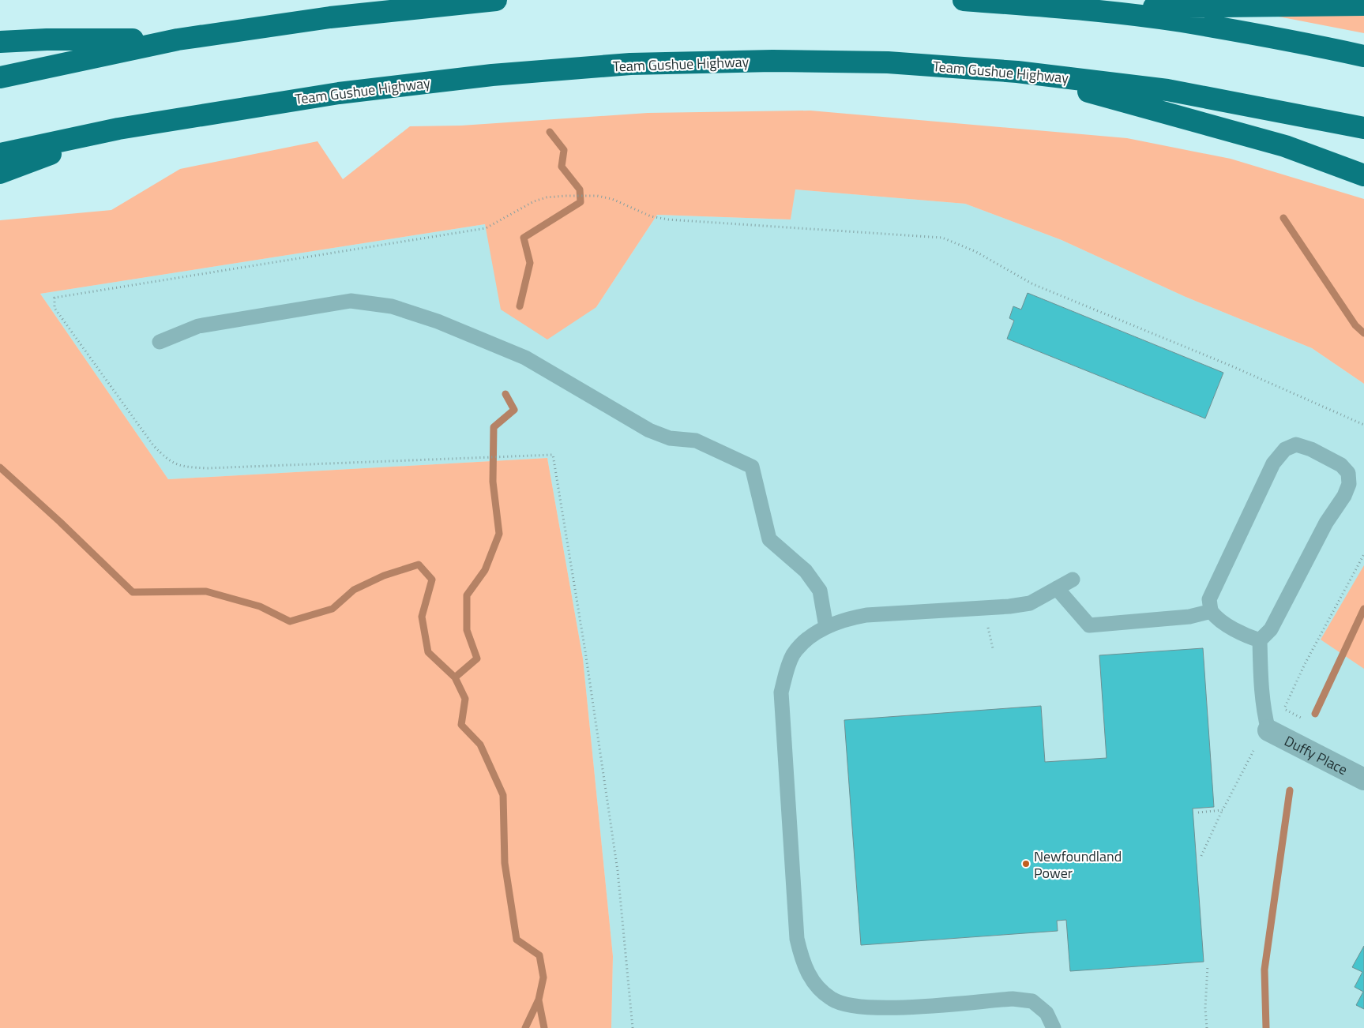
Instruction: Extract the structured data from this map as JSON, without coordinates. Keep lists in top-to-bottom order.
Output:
{
  "streets": {
    "highway": ["Team Gushue Highway"],
    "street": ["Duffy Place"]
  },
  "places": ["Newfoundland Power"]
}
